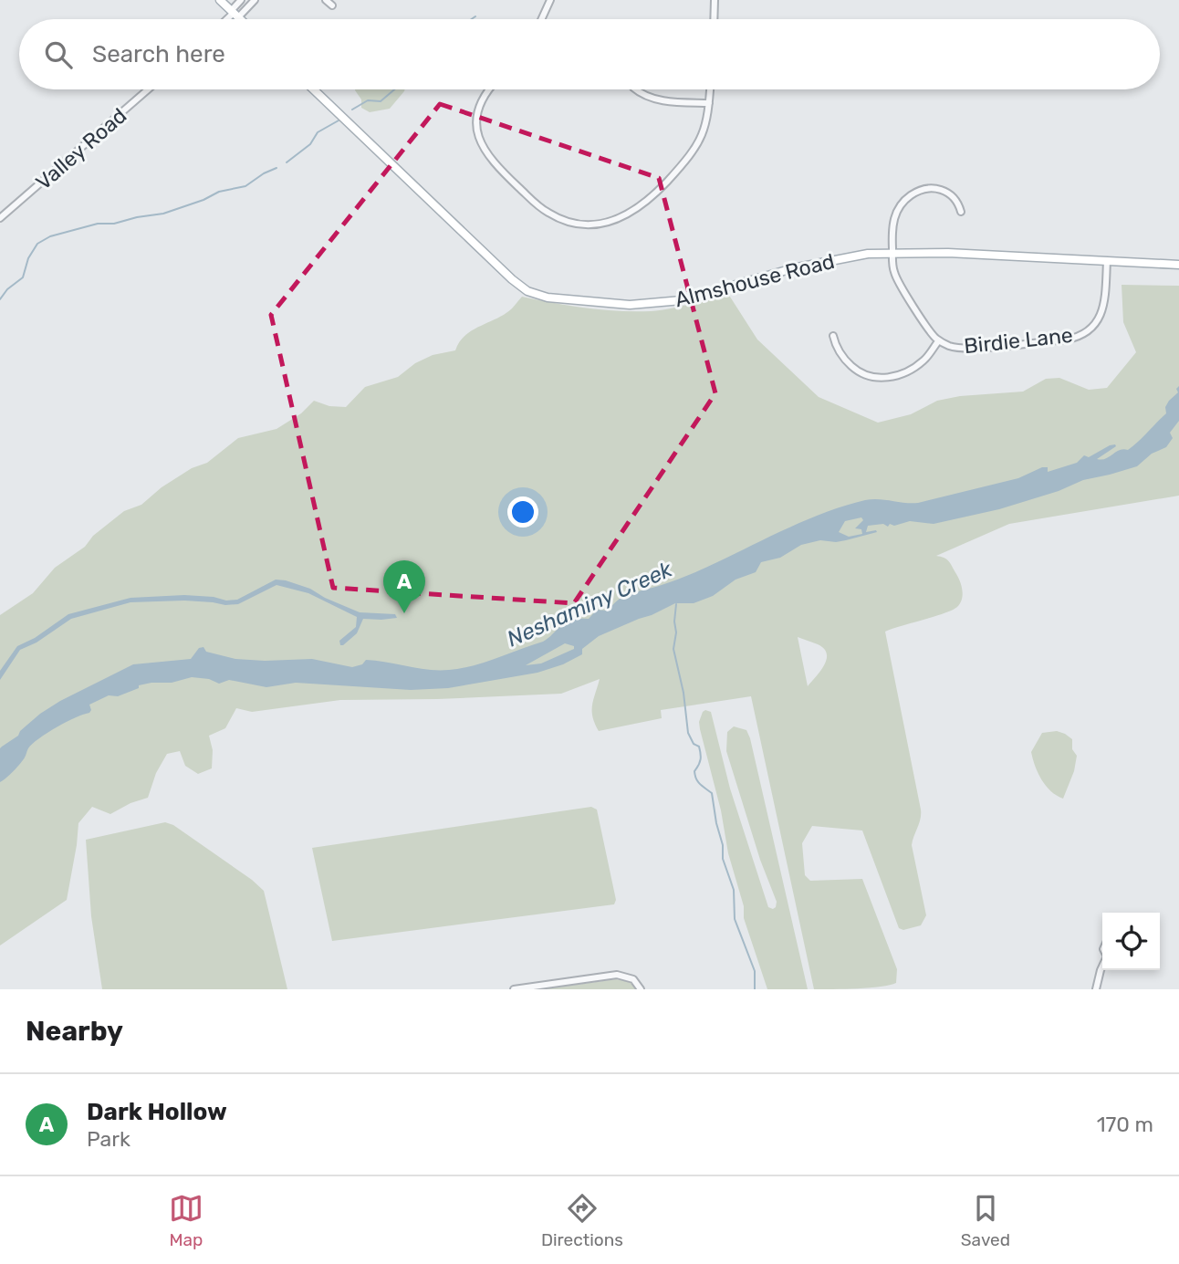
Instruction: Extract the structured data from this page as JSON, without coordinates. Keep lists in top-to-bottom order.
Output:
{
  "streets": {
    "main road": ["Almshouse Road"],
    "street": ["Valley Road", "Birdie Lane"]
  },
  "crossings": [
    ["Almshouse Road", "Birdie Lane"]
  ],
  "water": ["Neshaminy Creek"],
  "page": {
    "search": "Search here",
    "pins": "A",
    "heading": "Nearby",
    "list": [
      {
        "mark": "A",
        "name": "Dark Hollow",
        "note": "Park",
        "value": "170 m"
      }
    ],
    "nav": ["Map", "Directions", "Saved"]
  }
}
